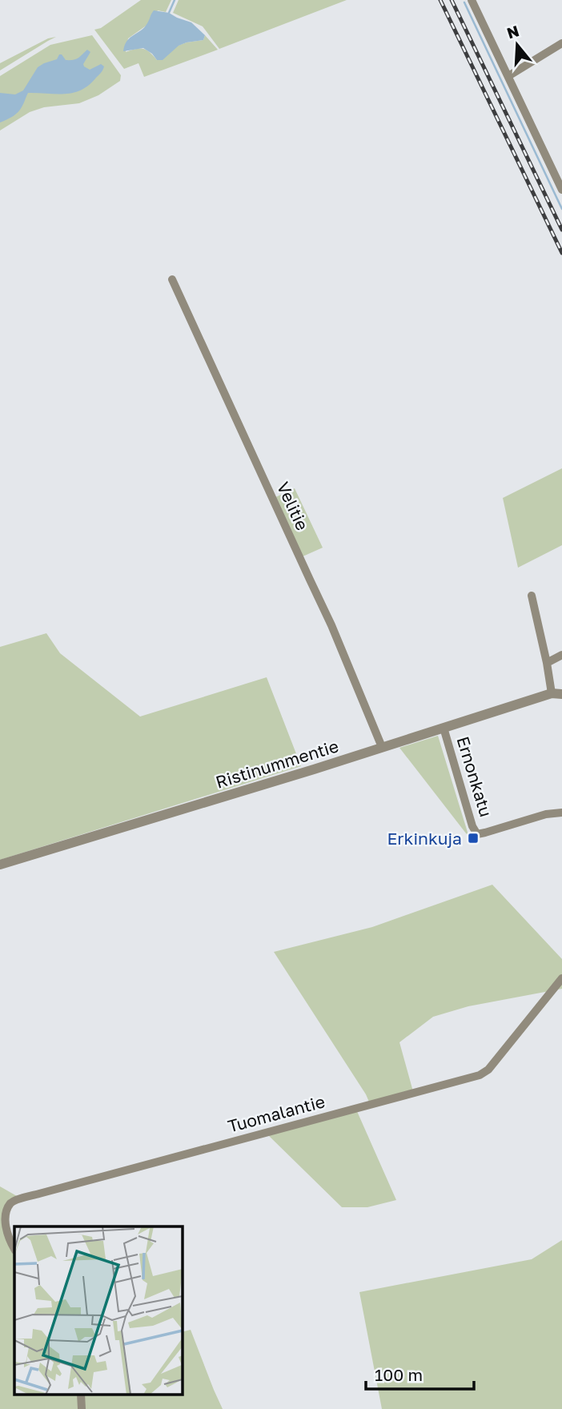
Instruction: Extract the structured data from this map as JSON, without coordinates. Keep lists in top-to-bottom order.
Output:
{
  "streets": {
    "street": [
      "Velitie",
      "Ristinummentie",
      "Ernonkatu",
      "Tuomalantie"
    ]
  },
  "crossings": [
    ["Velitie", "Ristinummentie"],
    ["Ristinummentie", "Ernonkatu"]
  ],
  "places": {
    "transit": ["Erkinkuja"]
  },
  "scale_bar": "100 m",
  "north": "top"
}
